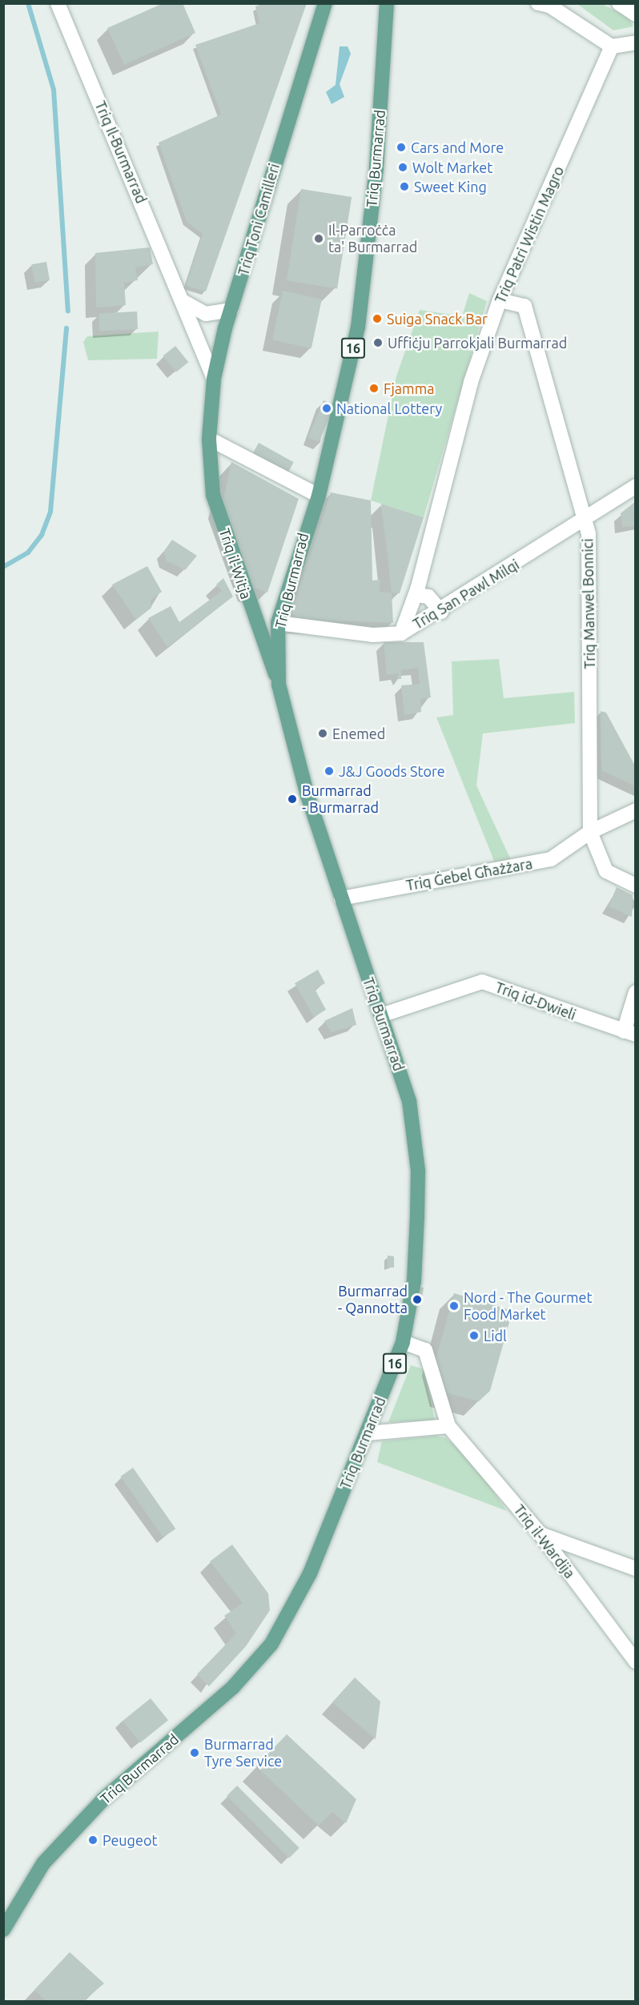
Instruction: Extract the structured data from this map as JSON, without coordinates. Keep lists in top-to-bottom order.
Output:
{
  "streets": {
    "main road": [
      "Triq Burmarrad",
      "Triq Toni Camilleri",
      "16",
      "Triq il-Witja"
    ],
    "street": [
      "Triq Il-Burmarrad",
      "Triq Patri Wistin Magro",
      "Triq San Pawl Milqi",
      "Triq Manwel Bonnici",
      "Triq Ġebel Għażżara",
      "Triq id-Dwieli",
      "Triq il-Wardija"
    ]
  },
  "crossings": [
    ["Triq Il-Burmarrad", "Triq Toni Camilleri"],
    ["Triq Burmarrad", "Triq il-Witja"],
    ["Triq Burmarrad", "Triq San Pawl Milqi"],
    ["Triq Burmarrad", "Triq Ġebel Għażżara"],
    ["Triq Burmarrad", "Triq id-Dwieli"],
    ["Triq Burmarrad", "Triq il-Wardija"],
    ["Triq Toni Camilleri", "Triq il-Witja"],
    ["Triq Patri Wistin Magro", "Triq San Pawl Milqi"],
    ["Triq Patri Wistin Magro", "Triq Manwel Bonnici"],
    ["Triq San Pawl Milqi", "Triq Manwel Bonnici"],
    ["Triq Manwel Bonnici", "Triq Ġebel Għażżara"]
  ],
  "places": [
    "Cars and More",
    "Wolt Market",
    "Sweet King",
    "Il-Parroċċa ta' Burmarrad",
    "Suiga Snack Bar",
    "Uffiċju Parrokjali Burmarrad",
    "Fjamma",
    "National Lottery",
    "Enemed",
    "J&J Goods Store",
    "Burmarrad - Burmarrad",
    "Burmarrad - Qannotta",
    "Nord - The Gourmet Food Market",
    "Lidl",
    "Burmarrad Tyre Service",
    "Peugeot"
  ]
}
